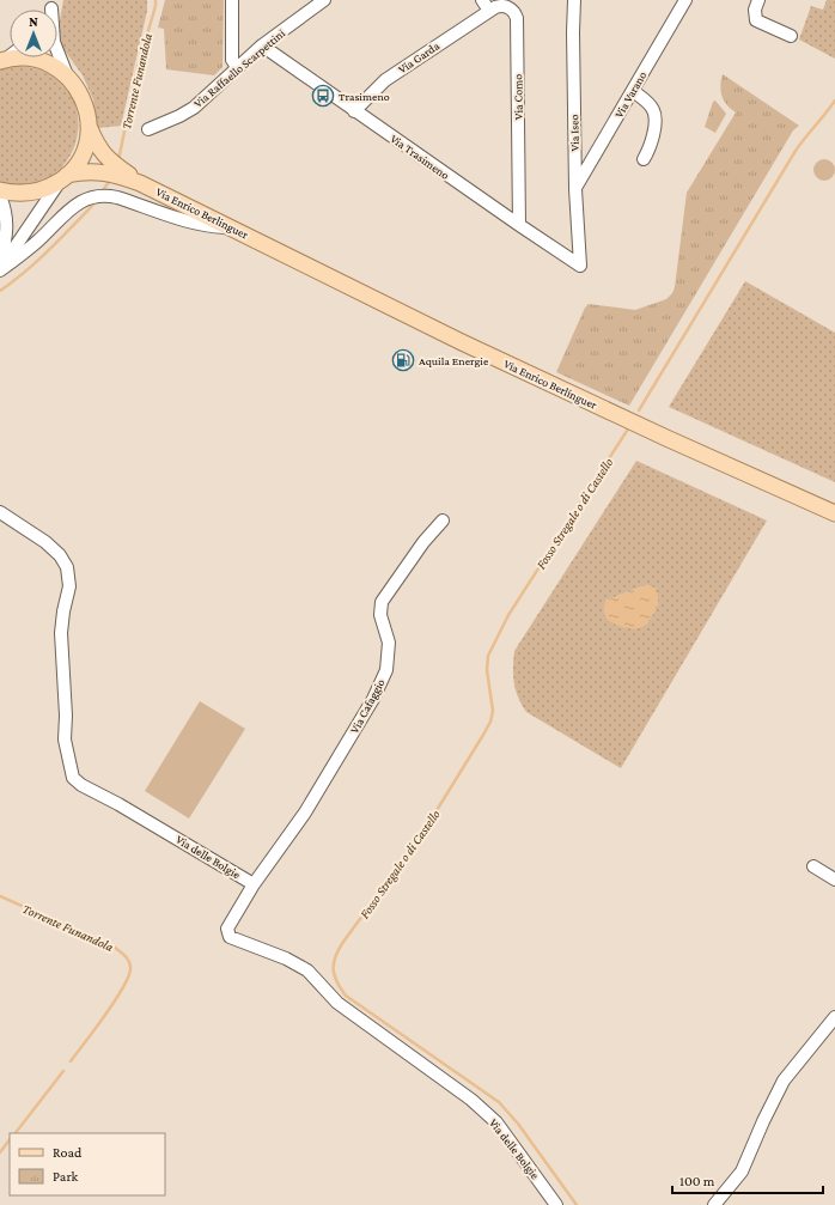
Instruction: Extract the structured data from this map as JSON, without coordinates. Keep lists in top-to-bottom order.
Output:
{
  "streets": {
    "main road": ["Via Enrico Berlinguer"],
    "street": [
      "Via Garda",
      "Via Raffaello Scarpettini",
      "Via Varano",
      "Via Como",
      "Via Iseo",
      "Via Trasimeno",
      "Via Cafaggio",
      "Via delle Bolgie"
    ]
  },
  "crossings": [
    ["Via Garda", "Via Como"],
    ["Via Garda", "Via Trasimeno"],
    ["Via Raffaello Scarpettini", "Via Trasimeno"],
    ["Via Varano", "Via Iseo"],
    ["Via Como", "Via Trasimeno"],
    ["Via Iseo", "Via Trasimeno"],
    ["Via Cafaggio", "Via delle Bolgie"]
  ],
  "water": ["Torrente Funandola", "Fosso Stregale o di Castello"],
  "places": {
    "bus stop": ["Trasimeno"],
    "fuel station": ["Aquila Energie"]
  },
  "legend": ["Road", "Park"],
  "scale_bar": "100 m",
  "north": "top"
}
